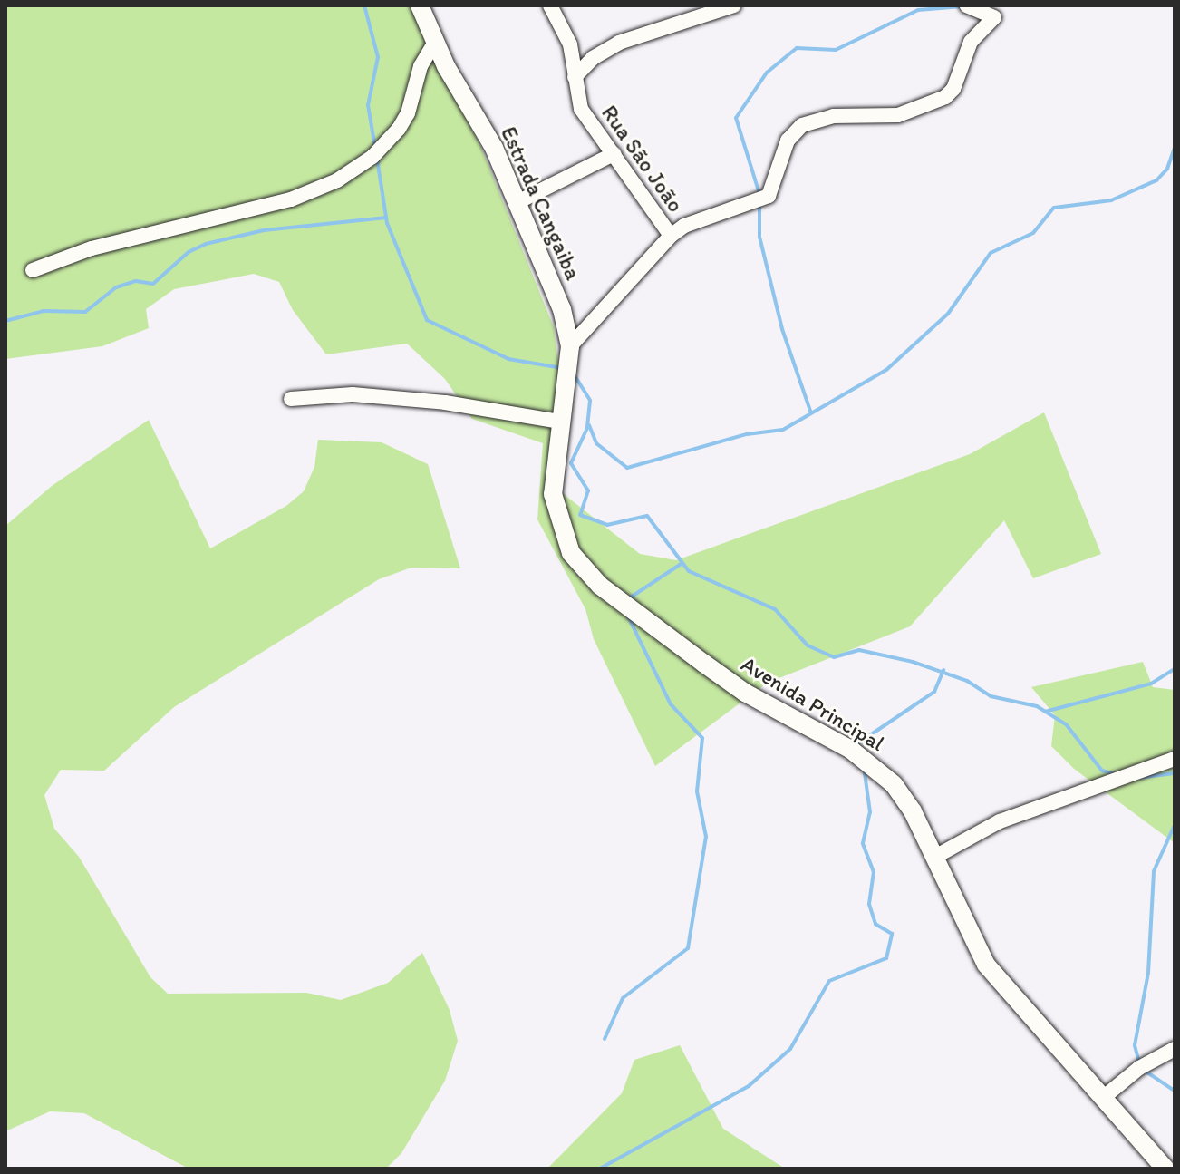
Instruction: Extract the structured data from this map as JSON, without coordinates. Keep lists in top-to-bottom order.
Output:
{
  "streets": {
    "street": ["Rua São João", "Estrada Cangaiba", "Avenida Principal"]
  },
  "crossings": [
    ["Rua São João", "Estrada Cangaiba"],
    ["Rua São João", "Avenida Principal"],
    ["Estrada Cangaiba", "Avenida Principal"]
  ]
}
